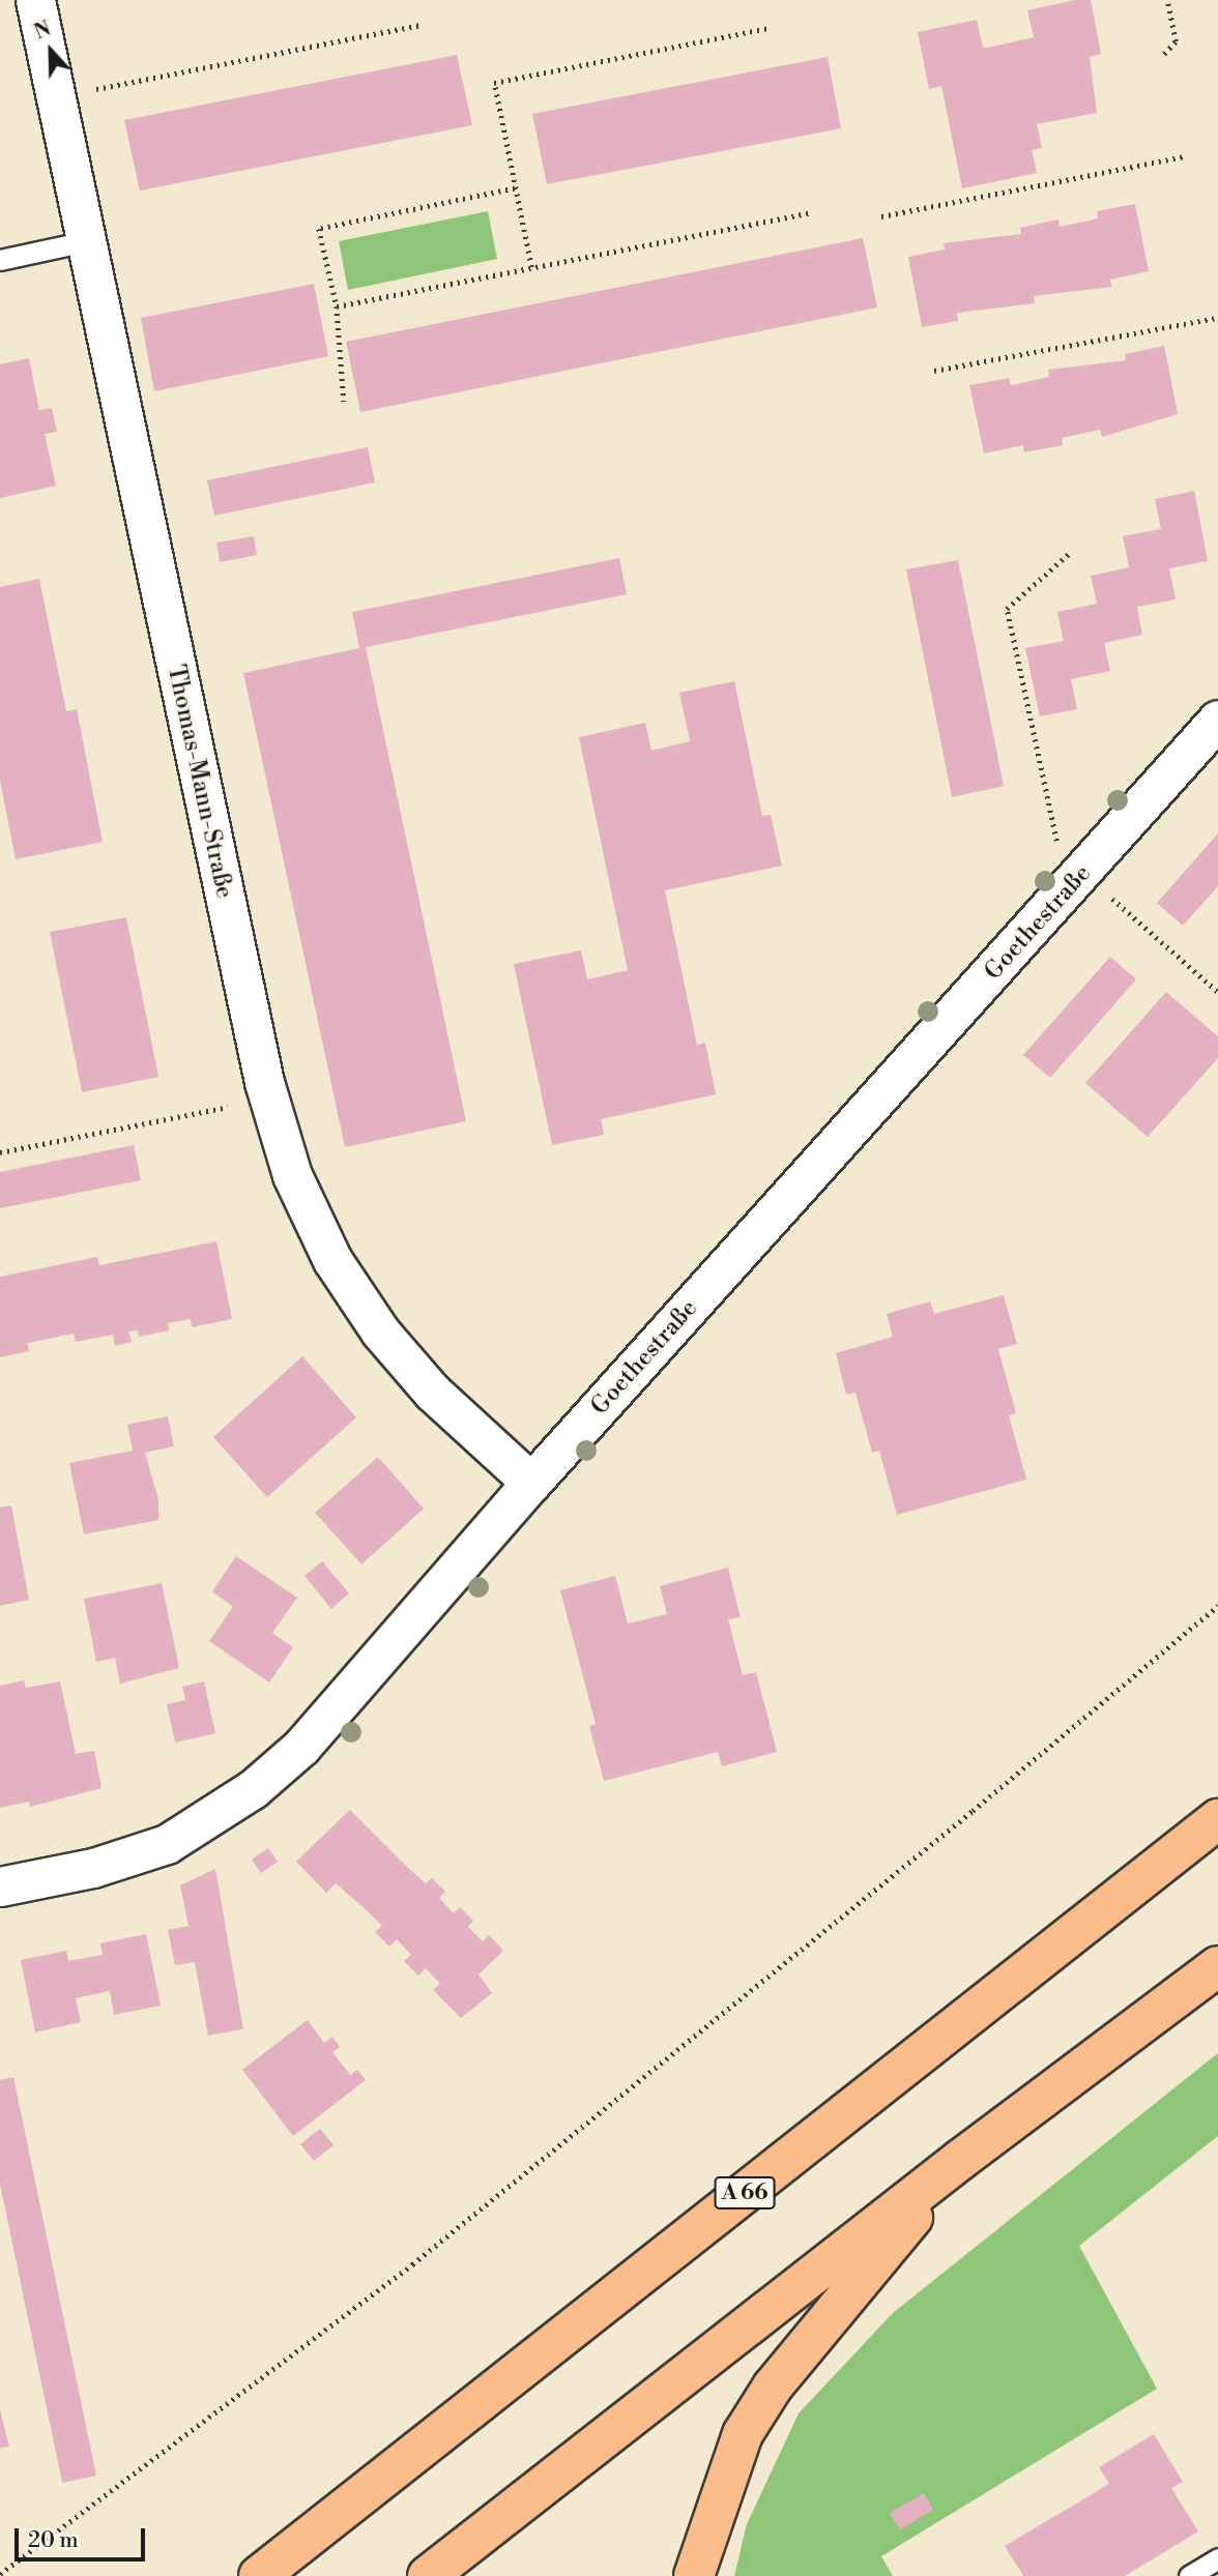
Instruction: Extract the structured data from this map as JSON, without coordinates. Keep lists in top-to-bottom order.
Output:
{
  "streets": {
    "highway": ["A 66"],
    "street": ["Thomas-Mann-Straße", "Goethestraße"]
  },
  "crossings": [
    ["Thomas-Mann-Straße", "Goethestraße"]
  ],
  "scale_bar": "20 m",
  "north": "top"
}
